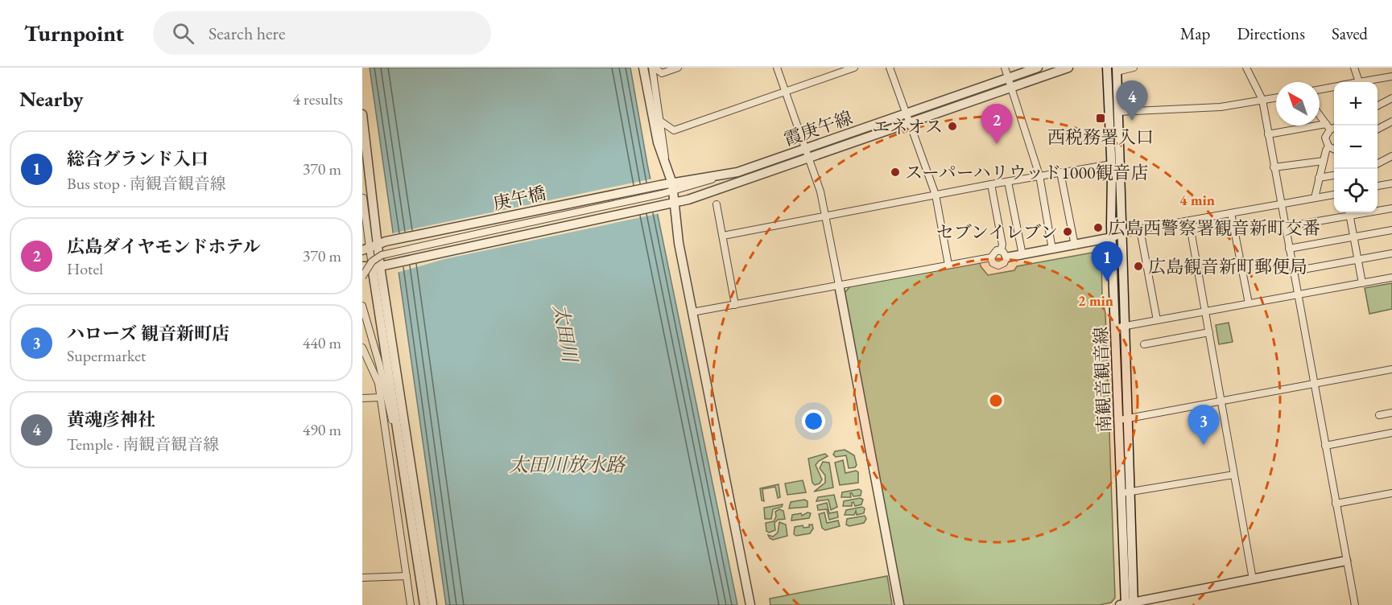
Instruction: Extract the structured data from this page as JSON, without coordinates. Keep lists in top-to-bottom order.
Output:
{
  "streets": {
    "street": ["霞庚午線", "庚午橋", "南観音観音線"]
  },
  "crossings": [
    ["霞庚午線", "庚午橋"]
  ],
  "water": ["太田川", "太田川放水路"],
  "places": {
    "transit": ["西税務署入口"],
    "other": [
      "エネオス",
      "スーパーハリウッド1000観音店",
      "広島西警察署観音新町交番",
      "セブンイレブン",
      "広島観音新町郵便局"
    ]
  },
  "north": "top left",
  "page": {
    "header": "Turnpoint",
    "search": "Search here",
    "nav": ["Map", "Directions", "Saved"],
    "heading": ["Nearby", "4 results"],
    "pins": [
      "4",
      "2",
      "1",
      "3"
    ],
    "map_buttons": ["+", "−"],
    "list": [
      {
        "mark": "1",
        "name": "総合グランド入口",
        "note": "Bus stop · 南観音観音線",
        "value": "370 m"
      },
      {
        "mark": "2",
        "name": "広島ダイヤモンドホテル",
        "note": "Hotel",
        "value": "370 m"
      },
      {
        "mark": "3",
        "name": "ハローズ 観音新町店",
        "note": "Supermarket",
        "value": "440 m"
      },
      {
        "mark": "4",
        "name": "黄魂彦神社",
        "note": "Temple · 南観音観音線",
        "value": "490 m"
      }
    ]
  },
  "rings": ["4 min", "2 min"]
}
